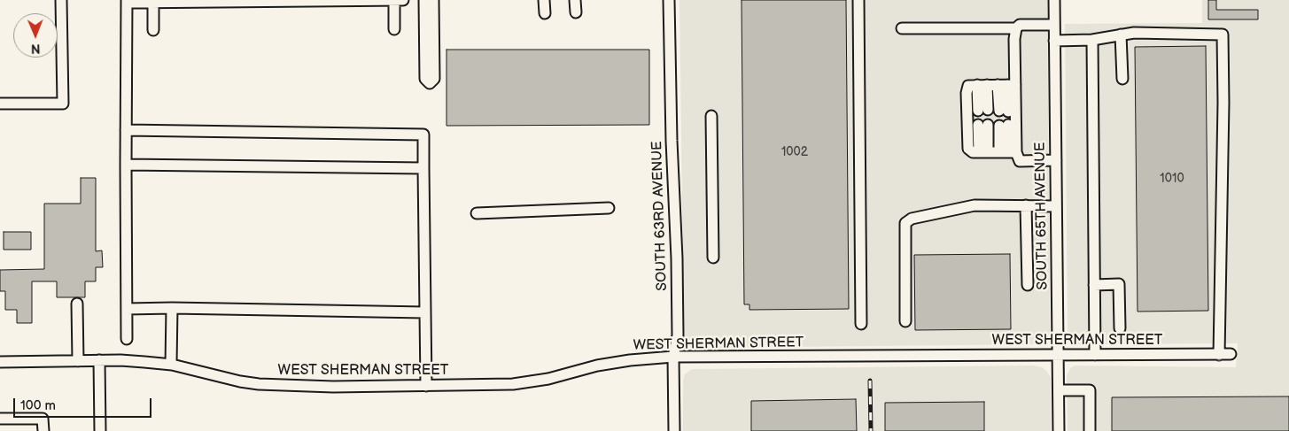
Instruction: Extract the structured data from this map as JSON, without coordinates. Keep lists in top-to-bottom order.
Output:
{
  "streets": {
    "street": ["SOUTH 63RD AVENUE", "SOUTH 65TH AVENUE", "WEST SHERMAN STREET"]
  },
  "crossings": [
    ["SOUTH 63RD AVENUE", "WEST SHERMAN STREET"],
    ["SOUTH 65TH AVENUE", "WEST SHERMAN STREET"]
  ],
  "house_numbers": ["1002", "1010"],
  "scale_bar": "100 m",
  "north": "bottom"
}
